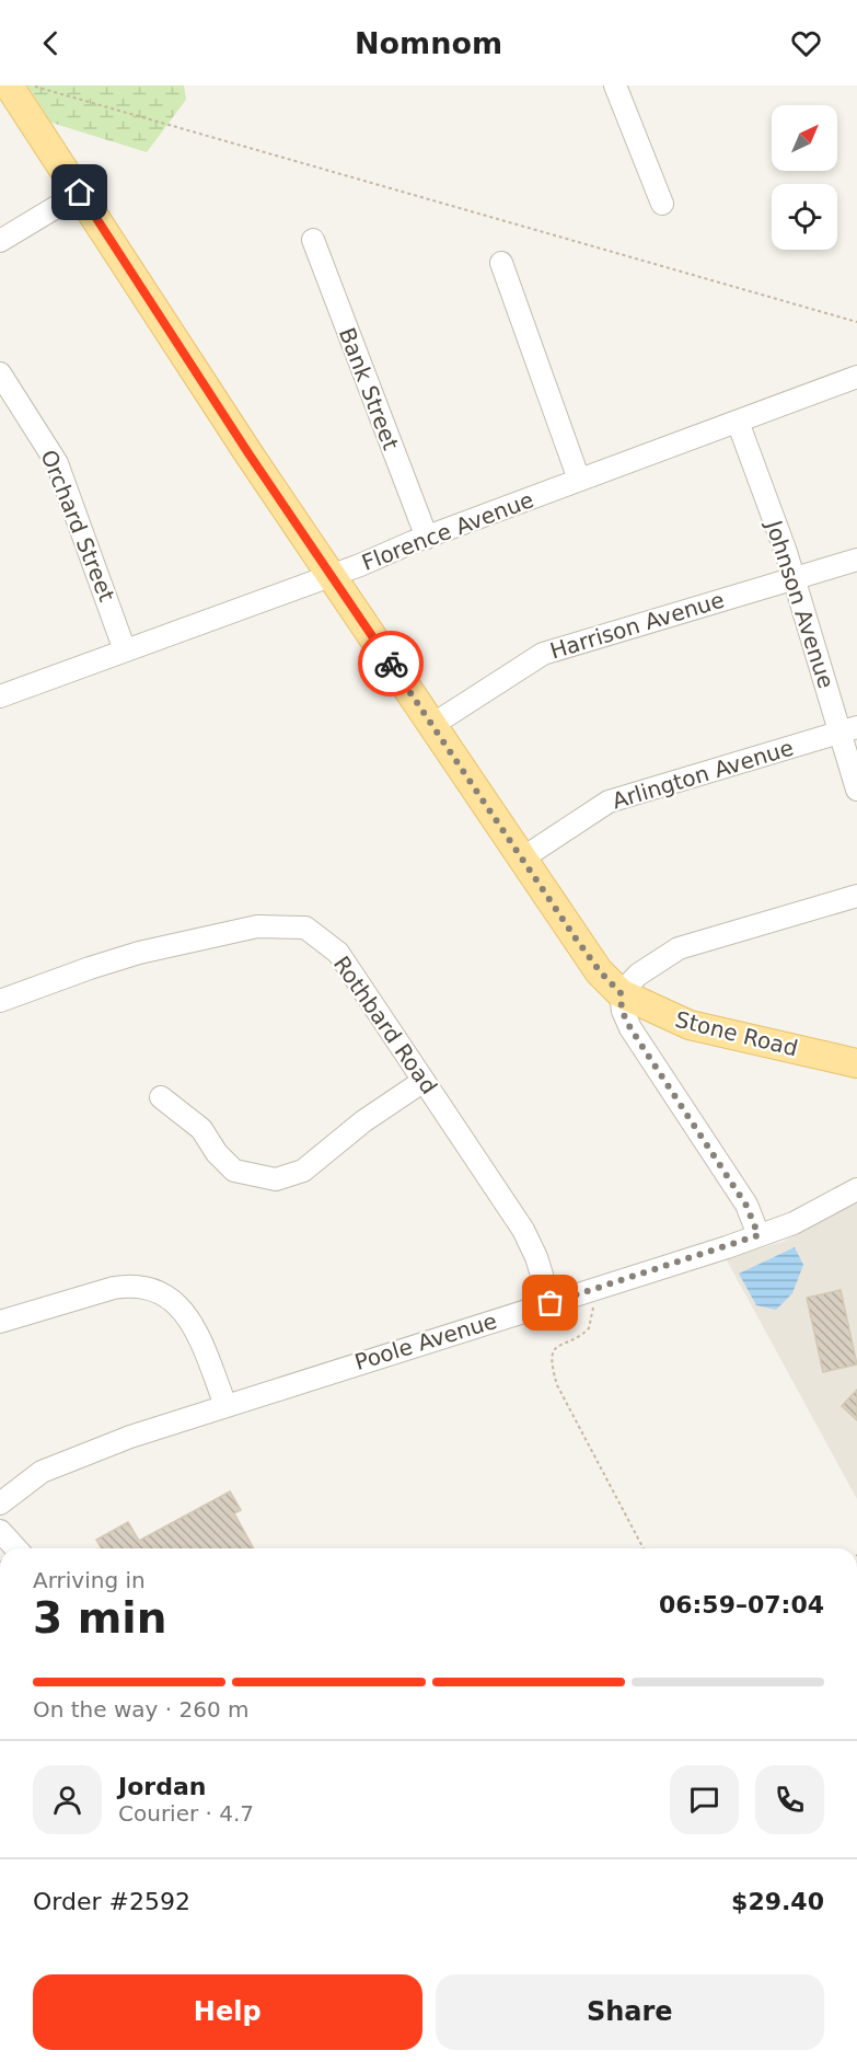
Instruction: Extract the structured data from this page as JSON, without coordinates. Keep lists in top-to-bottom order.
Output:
{
  "streets": {
    "main road": ["Stone Road"],
    "street": [
      "Bank Street",
      "Orchard Street",
      "Florence Avenue",
      "Johnson Avenue",
      "Harrison Avenue",
      "Arlington Avenue",
      "Rothbard Road",
      "Poole Avenue"
    ]
  },
  "crossings": [
    ["Bank Street", "Florence Avenue"],
    ["Orchard Street", "Florence Avenue"],
    ["Florence Avenue", "Johnson Avenue"],
    ["Florence Avenue", "Stone Road"],
    ["Johnson Avenue", "Harrison Avenue"],
    ["Johnson Avenue", "Arlington Avenue"],
    ["Harrison Avenue", "Stone Road"],
    ["Arlington Avenue", "Stone Road"],
    ["Rothbard Road", "Poole Avenue"],
    ["Stone Road", "Poole Avenue"]
  ],
  "north": "top right",
  "page": {
    "header": "Nomnom",
    "heading": ["3 min", "Arriving in", "06:59–07:04"],
    "panel": [
      "Jordan",
      "Courier · 4.7",
      "Order #2592",
      "$29.40"
    ],
    "bar": "On the way · 260 m",
    "buttons": ["Help", "Share"]
  }
}
